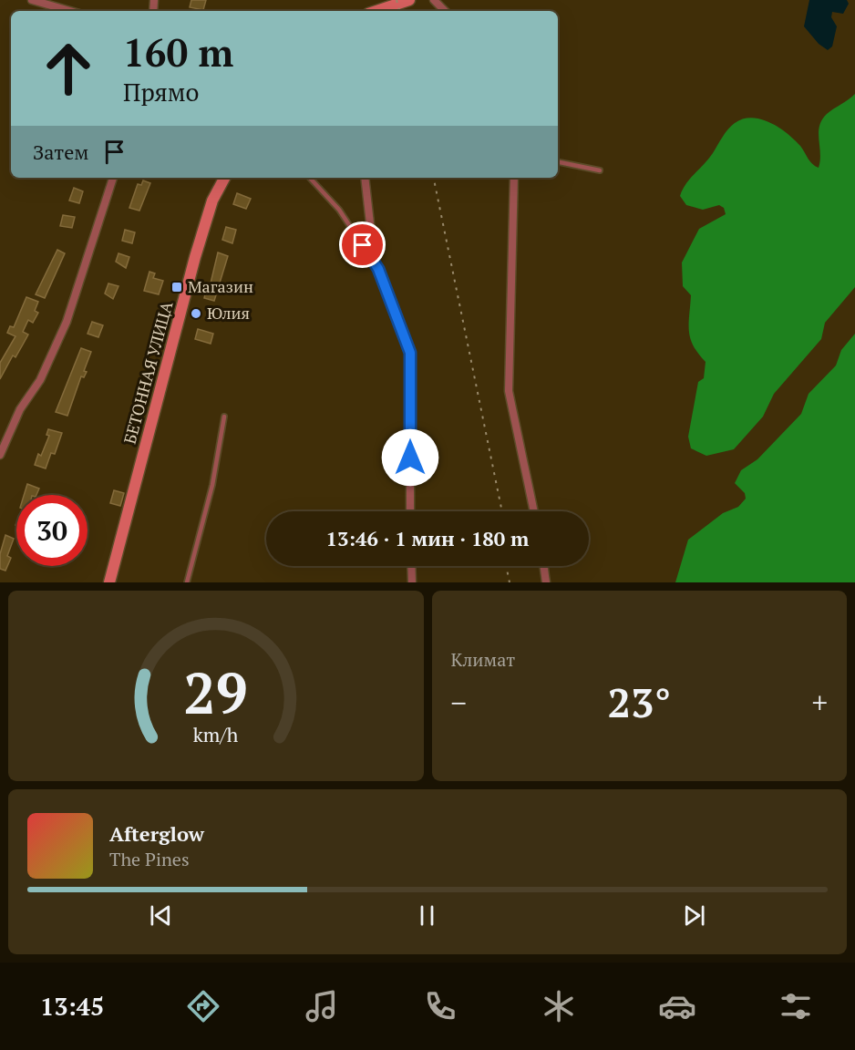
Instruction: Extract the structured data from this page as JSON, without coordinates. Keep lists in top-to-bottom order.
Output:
{
  "streets": {
    "main road": ["БЕТОННАЯ УЛИЦА"]
  },
  "places": {
    "transit": ["Магазин"],
    "other": ["Юлия"]
  },
  "page": {
    "turn": ["160 m", "Прямо"],
    "then": "Затем",
    "limit": "30",
    "trip": "13:46 · 1 мин · 180 m",
    "tile": "Климат",
    "heat": ["−", "23°", "+"],
    "song": ["Afterglow", "The Pines"],
    "tabs": "13:45",
    "gauge": ["29", "km/h"]
  }
}
